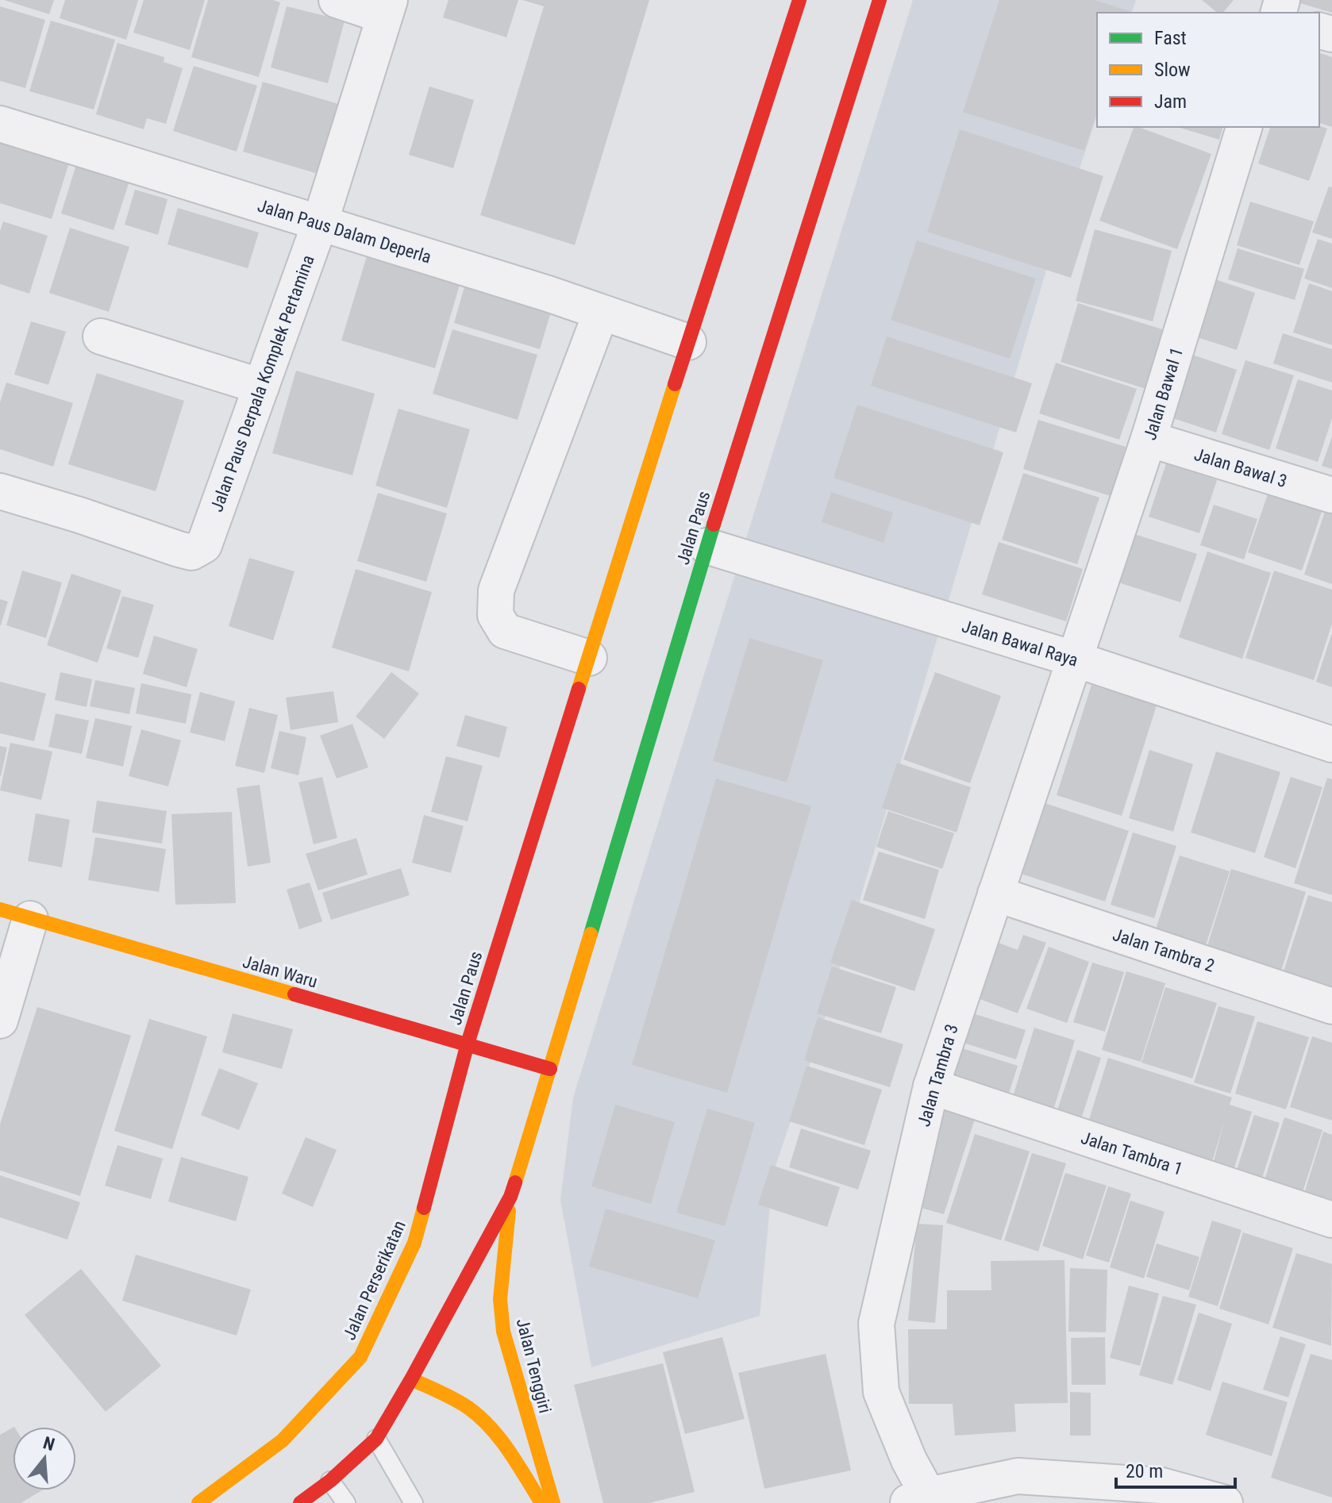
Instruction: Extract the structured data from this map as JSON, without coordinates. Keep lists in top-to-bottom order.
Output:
{
  "streets": {
    "main road": [
      "Jalan Paus",
      "Jalan Waru",
      "Jalan Perserikatan",
      "Jalan Tenggiri"
    ],
    "street": [
      "Jalan Paus Dalam Deperla",
      "Jalan Paus Derpala Komplek Pertamina",
      "Jalan Bawal 1",
      "Jalan Bawal 3",
      "Jalan Bawal Raya",
      "Jalan Tambra 2",
      "Jalan Tambra 3",
      "Jalan Tambra 1"
    ]
  },
  "crossings": [
    ["Jalan Paus Dalam Deperla", "Jalan Paus Derpala Komplek Pertamina"],
    ["Jalan Paus Dalam Deperla", "Jalan Paus"],
    ["Jalan Bawal 1", "Jalan Bawal 3"],
    ["Jalan Bawal 1", "Jalan Bawal Raya"],
    ["Jalan Bawal 1", "Jalan Tambra 3"],
    ["Jalan Paus", "Jalan Bawal Raya"],
    ["Jalan Paus", "Jalan Waru"],
    ["Jalan Paus", "Jalan Perserikatan"],
    ["Jalan Bawal Raya", "Jalan Tambra 3"],
    ["Jalan Tambra 2", "Jalan Tambra 3"],
    ["Jalan Waru", "Jalan Perserikatan"],
    ["Jalan Tambra 3", "Jalan Tambra 1"]
  ],
  "legend": ["Fast", "Slow", "Jam"],
  "scale_bar": "20 m",
  "north": "top"
}
